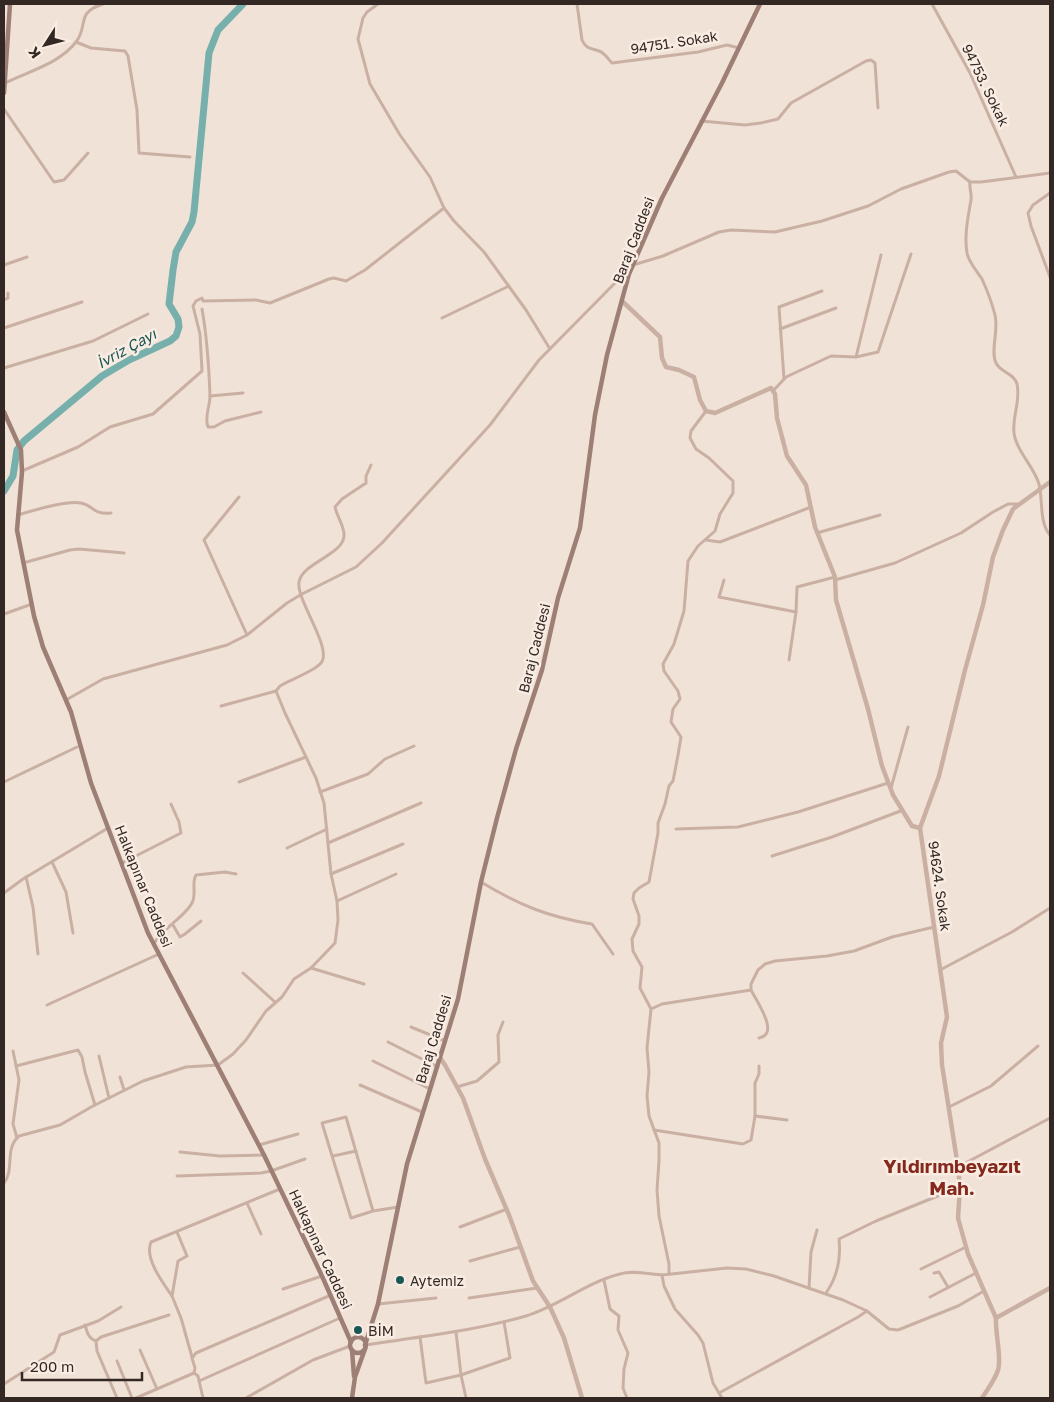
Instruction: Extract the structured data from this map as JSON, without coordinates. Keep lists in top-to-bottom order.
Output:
{
  "streets": {
    "main road": ["Baraj Caddesi", "Halkapınar Caddesi"],
    "street": ["94751. Sokak", "94753. Sokak", "94624. Sokak"]
  },
  "crossings": [
    ["94751. Sokak", "Baraj Caddesi"],
    ["Baraj Caddesi", "Halkapınar Caddesi"]
  ],
  "districts": ["Yıldırımbeyazıt Mah."],
  "water": ["İvriz Çayı"],
  "places": ["Aytemiz", "BİM"],
  "scale_bar": "200 m",
  "north": "bottom left"
}
